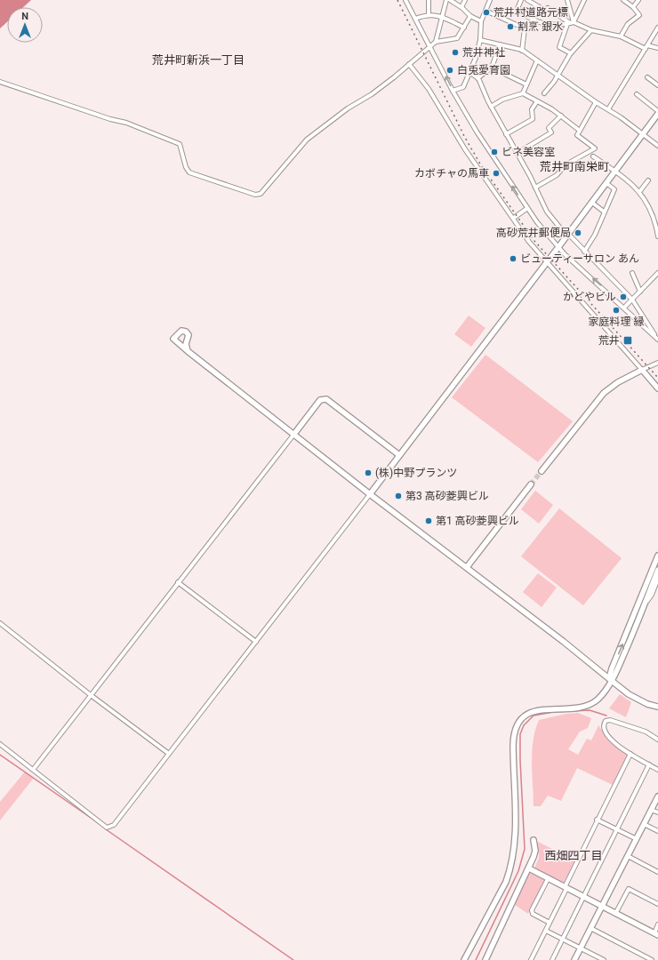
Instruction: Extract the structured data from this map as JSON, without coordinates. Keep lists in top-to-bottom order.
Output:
{
  "districts": ["荒井町新浜一丁目", "荒井町南栄町", "西畑四丁目"],
  "places": {
    "other": [
      "荒井村道路元標",
      "割烹 銀水",
      "荒井神社",
      "白兎愛育園",
      "ビネ美容室",
      "カボチャの馬車",
      "高砂荒井郵便局",
      "ビューティーサロン あん",
      "かどやビル",
      "家庭料理 縁",
      "(株)中野プランツ",
      "第3 高砂菱興ビル",
      "第1 高砂菱興ビル"
    ],
    "transit": ["荒井"]
  },
  "north": "top"
}
